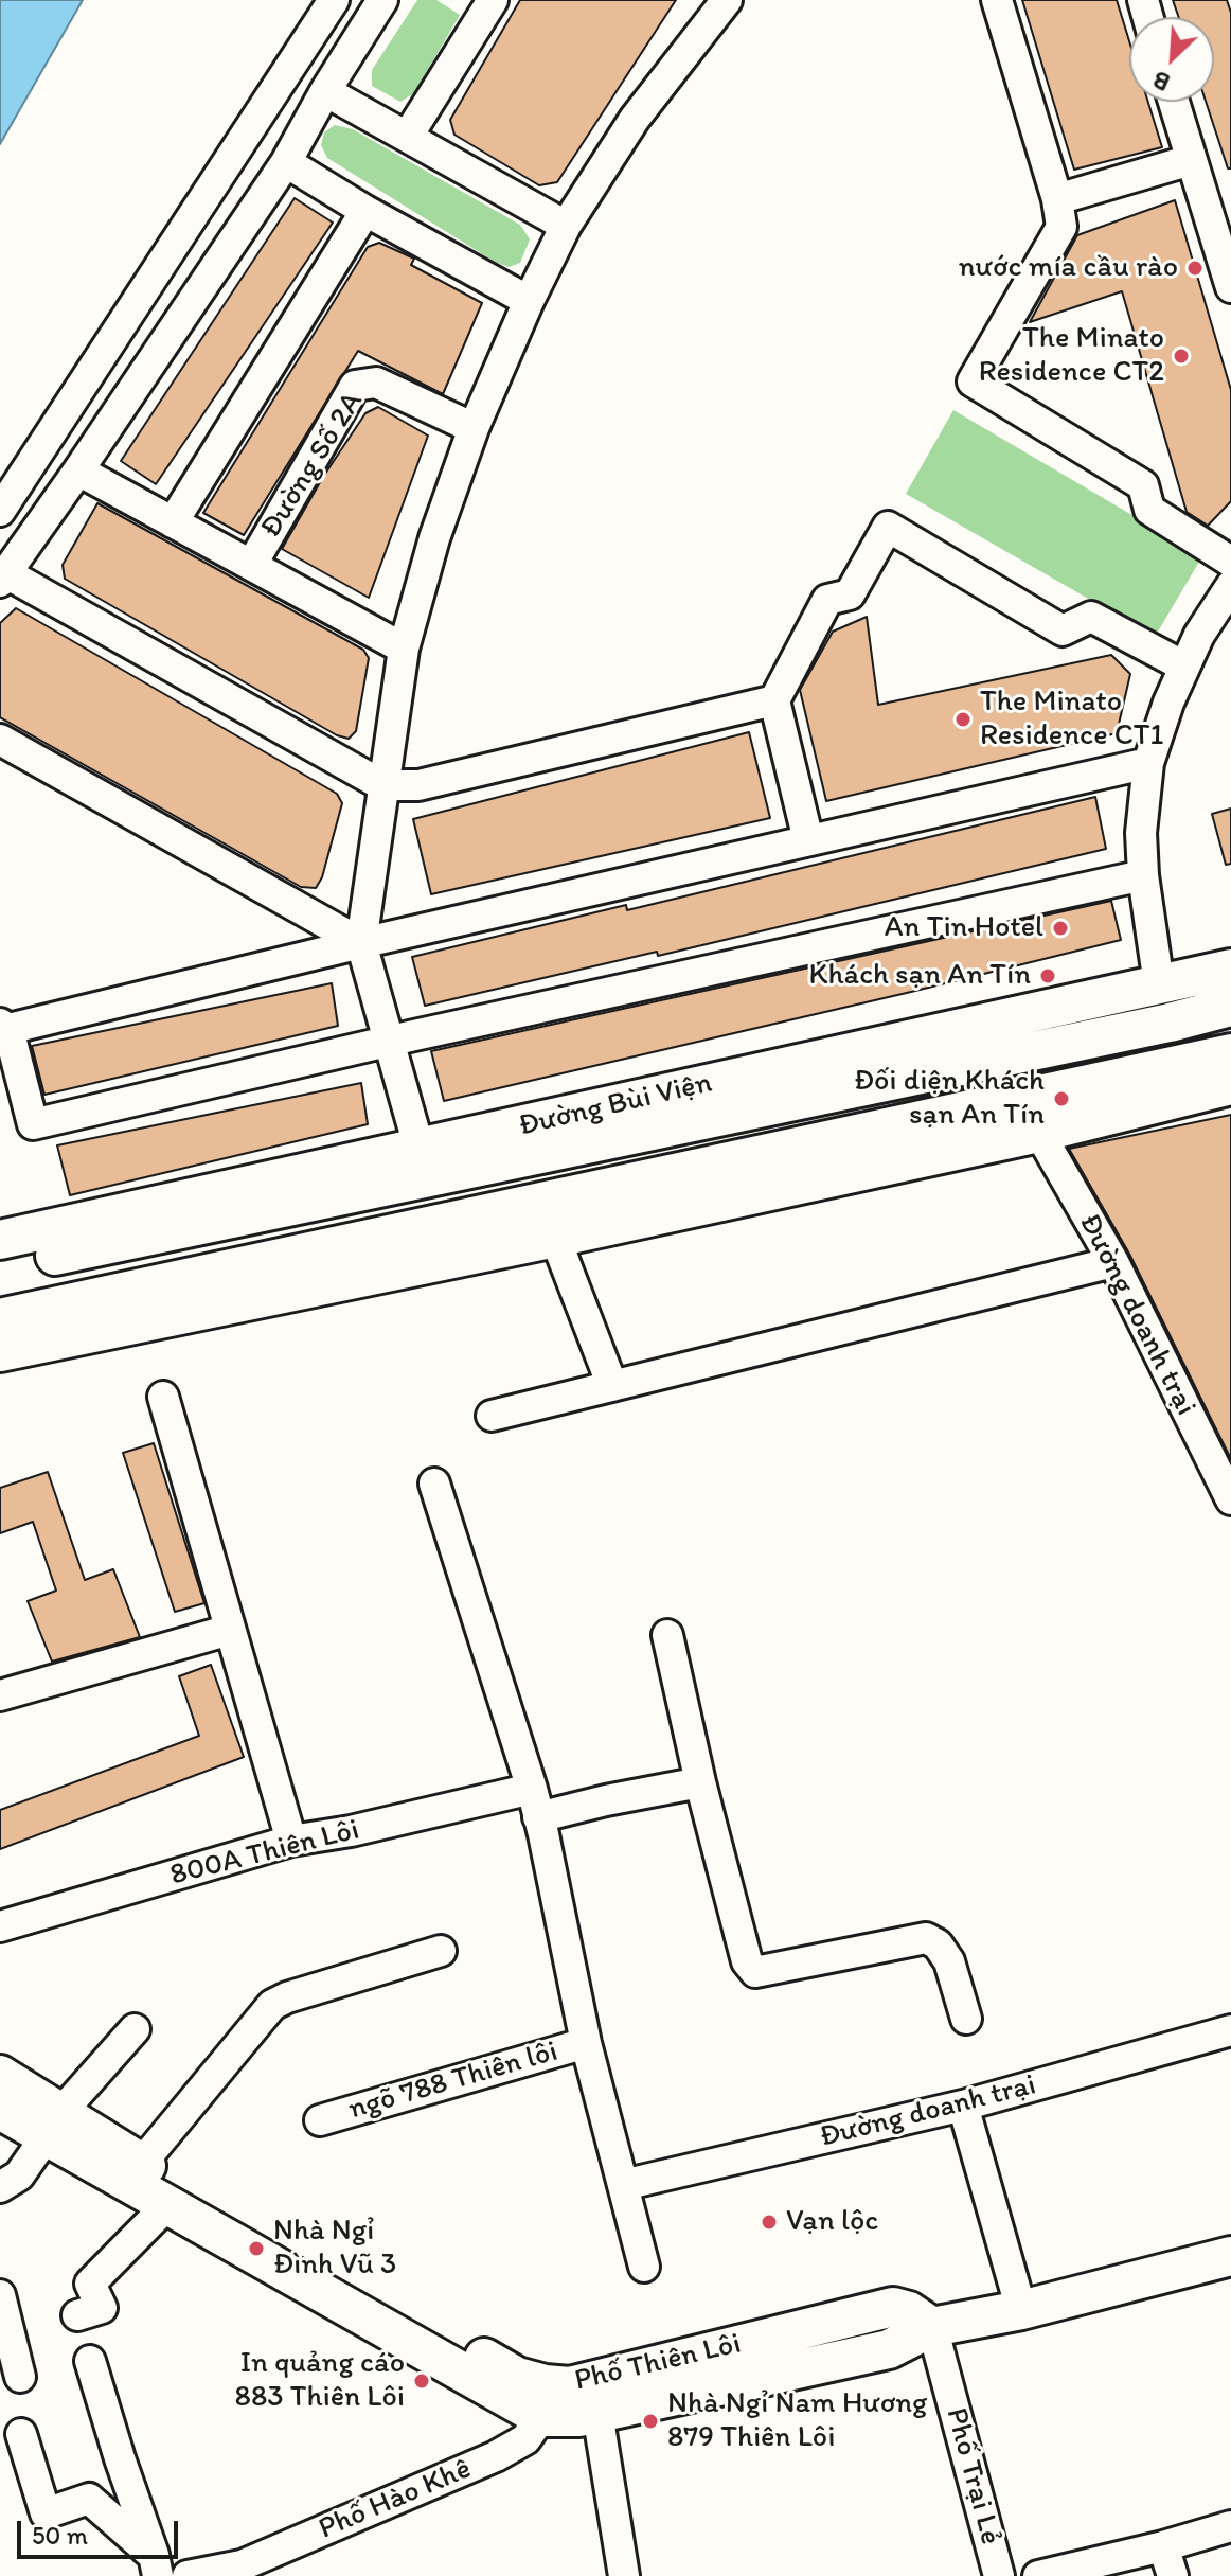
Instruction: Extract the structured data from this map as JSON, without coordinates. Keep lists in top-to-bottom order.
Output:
{
  "streets": {
    "main road": ["Đường Bùi Viện", "Phố Thiên Lôi"],
    "street": [
      "Đường Số 2A",
      "Đường doanh trại",
      "800A Thiên Lôi",
      "ngõ 788 Thiên lôi",
      "Phố Trại Lẻ",
      "Phố Hào Khê"
    ]
  },
  "crossings": [
    ["Đường doanh trại", "ngõ 788 Thiên lôi"],
    ["800A Thiên Lôi", "ngõ 788 Thiên lôi"],
    ["Phố Thiên Lôi", "Phố Trại Lẻ"],
    ["Phố Thiên Lôi", "Phố Hào Khê"]
  ],
  "places": [
    "nước mía cầu rào",
    "The Minato Residence CT2",
    "The Minato Residence CT1",
    "An Tin Hotel",
    "Khách sạn An Tín",
    "Đối diện Khách sạn An Tín",
    "Vạn lộc",
    "Nhà Ngỉ Đình Vũ 3",
    "In quảng cáo 883 Thiên Lôi",
    "Nhà Ngỉ Nam Hương 879 Thiên Lôi"
  ],
  "scale_bar": "50 m",
  "north": "bottom left"
}
